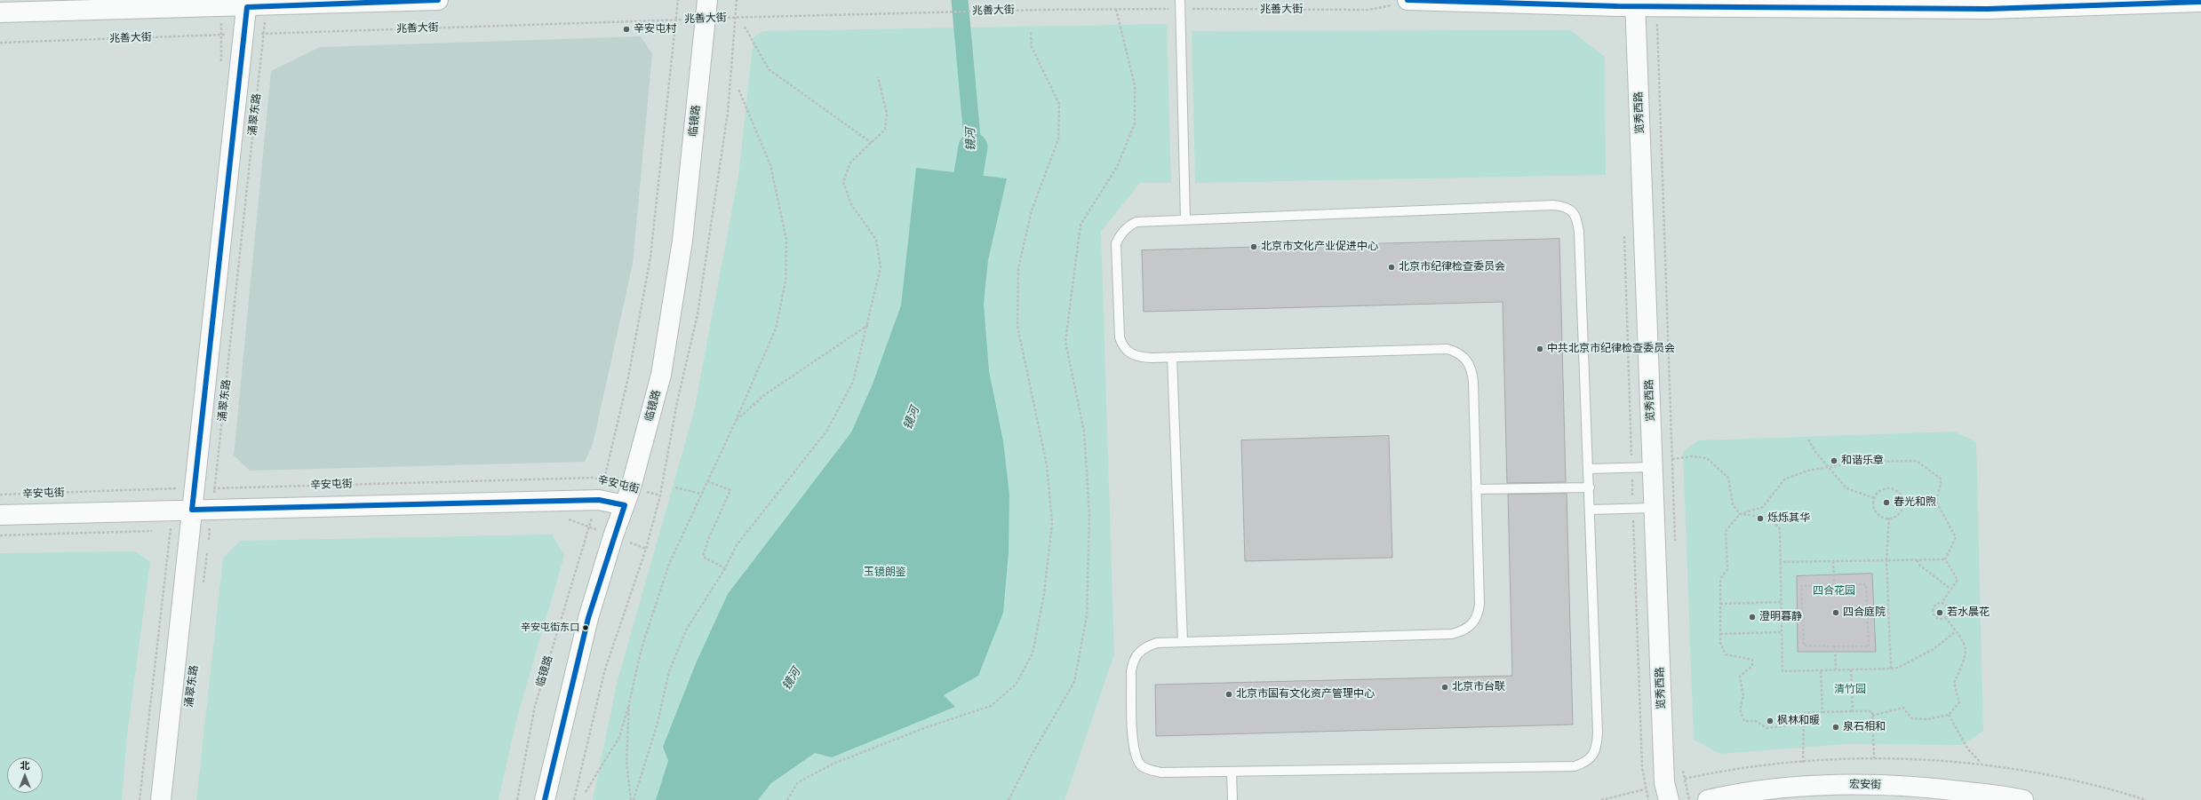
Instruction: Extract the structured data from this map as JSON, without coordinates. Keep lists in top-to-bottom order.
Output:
{
  "streets": {
    "street": [
      "览秀西路",
      "涌翠东路",
      "临镜路",
      "辛安屯街",
      "宏安街"
    ],
    "path": ["兆善大街"]
  },
  "crossings": [
    ["兆善大街", "涌翠东路"],
    ["兆善大街", "临镜路"],
    ["涌翠东路", "辛安屯街"],
    ["临镜路", "辛安屯街"]
  ],
  "water": ["镜河"],
  "parks": ["玉镜朗鉴", "四合花园", "清竹园"],
  "places": [
    "辛安屯村",
    "北京市文化产业促进中心",
    "北京市纪律检查委员会",
    "中共北京市纪律检查委员会",
    "和谐乐章",
    "春光和煦",
    "烁烁其华",
    "四合庭院",
    "若水晨花",
    "澄明暮静",
    "辛安屯街东口",
    "北京市台联",
    "北京市国有文化资产管理中心",
    "枫林和暖",
    "泉石相和"
  ],
  "north": "top"
}
